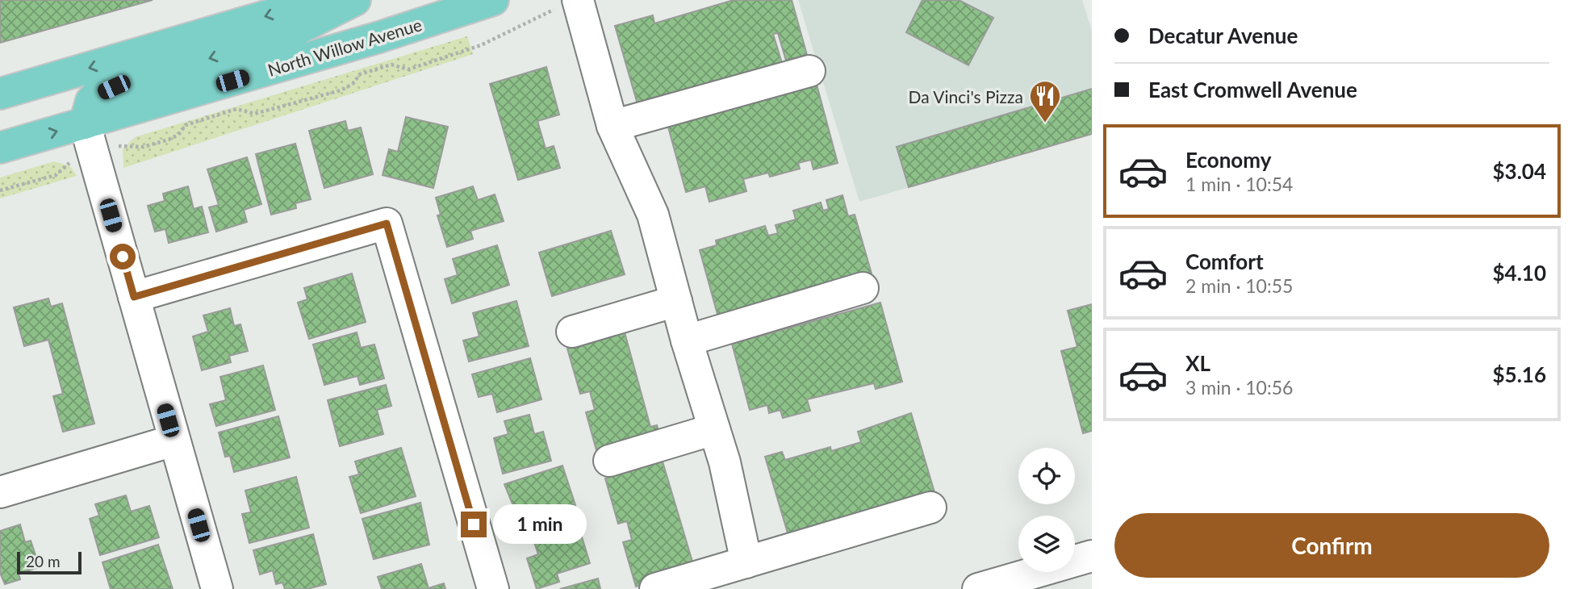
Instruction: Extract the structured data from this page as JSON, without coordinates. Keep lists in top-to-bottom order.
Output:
{
  "streets": {
    "main road": ["North Willow Avenue"]
  },
  "places": {
    "restaurant": ["Da Vinci's Pizza"]
  },
  "scale_bar": "20 m",
  "page": {
    "banner": ["Decatur Avenue", "East Cromwell Avenue"],
    "list": [
      {
        "name": "Economy",
        "note": "1 min · 10:54",
        "value": "$3.04"
      },
      {
        "name": "Comfort",
        "note": "2 min · 10:55",
        "value": "$4.10"
      },
      {
        "name": "XL",
        "note": "3 min · 10:56",
        "value": "$5.16"
      }
    ],
    "buttons": "Confirm",
    "bubble": "1 min",
    "scale": "20 m"
  }
}
